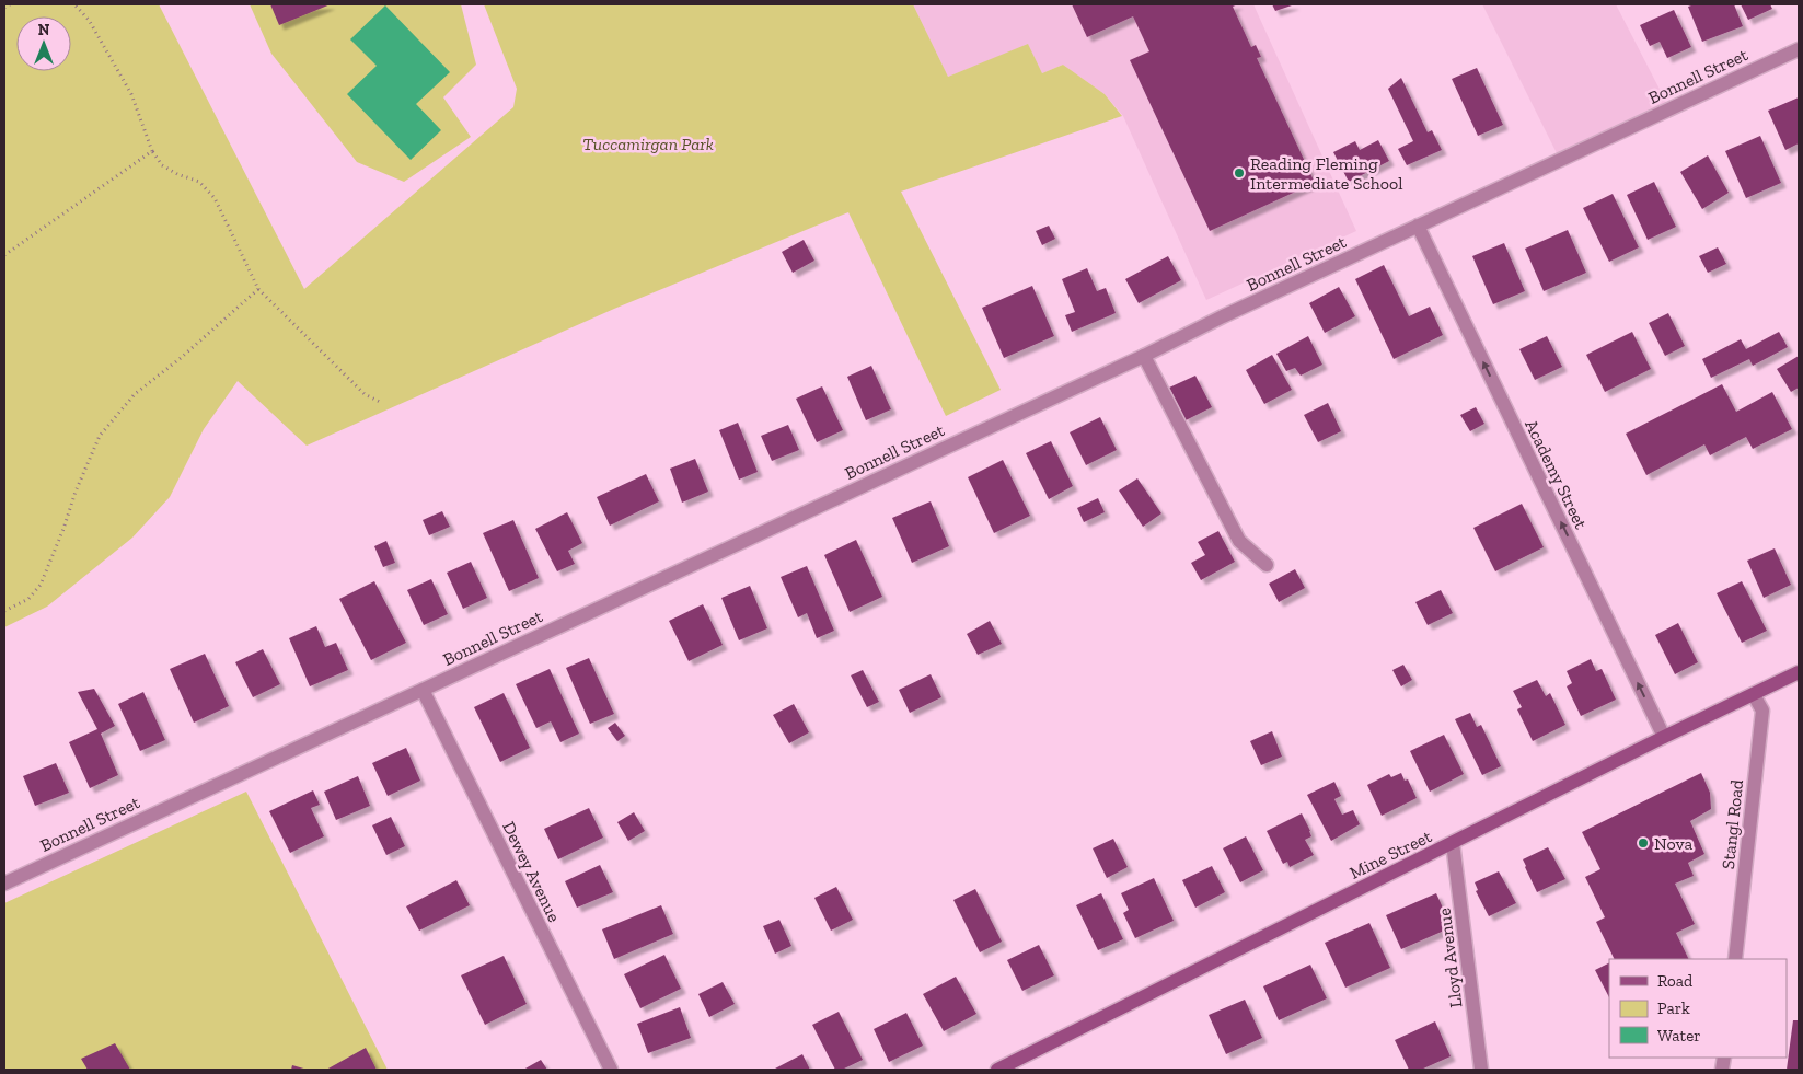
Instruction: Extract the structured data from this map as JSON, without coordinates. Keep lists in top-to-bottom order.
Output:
{
  "streets": {
    "street": [
      "Bonnell Street",
      "Academy Street",
      "Stangl Road",
      "Mine Street",
      "Dewey Avenue",
      "Lloyd Avenue"
    ]
  },
  "crossings": [
    ["Bonnell Street", "Academy Street"],
    ["Bonnell Street", "Dewey Avenue"],
    ["Academy Street", "Mine Street"],
    ["Stangl Road", "Mine Street"],
    ["Mine Street", "Lloyd Avenue"]
  ],
  "one_way": ["Academy Street"],
  "parks": ["Tuccamirgan Park"],
  "places": ["Reading Fleming Intermediate School", "Nova"],
  "legend": ["Road", "Park", "Water"],
  "north": "top"
}
